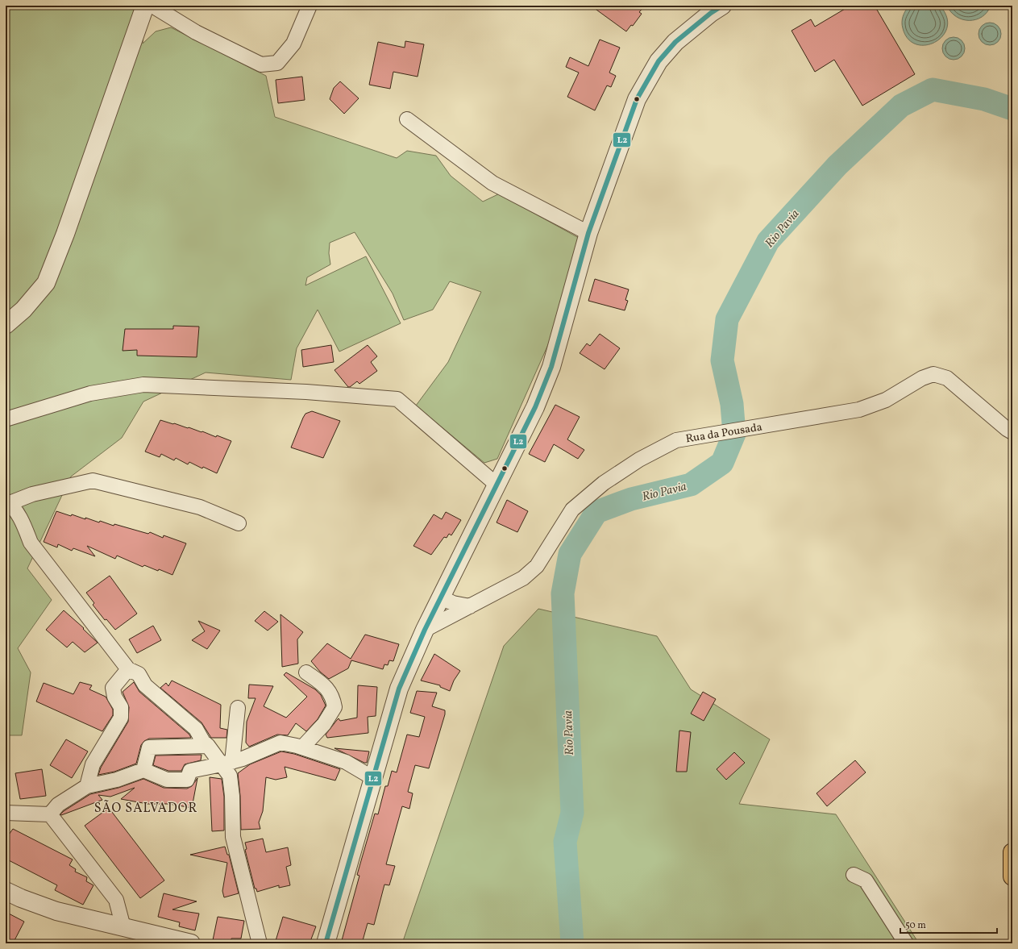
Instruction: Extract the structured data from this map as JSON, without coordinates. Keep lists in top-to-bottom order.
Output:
{
  "streets": {
    "street": ["Rua da Pousada"]
  },
  "districts": ["SÃO SALVADOR"],
  "water": ["Rio Pavia"],
  "lines": ["transit line L2"],
  "scale_bar": "50 m"
}
